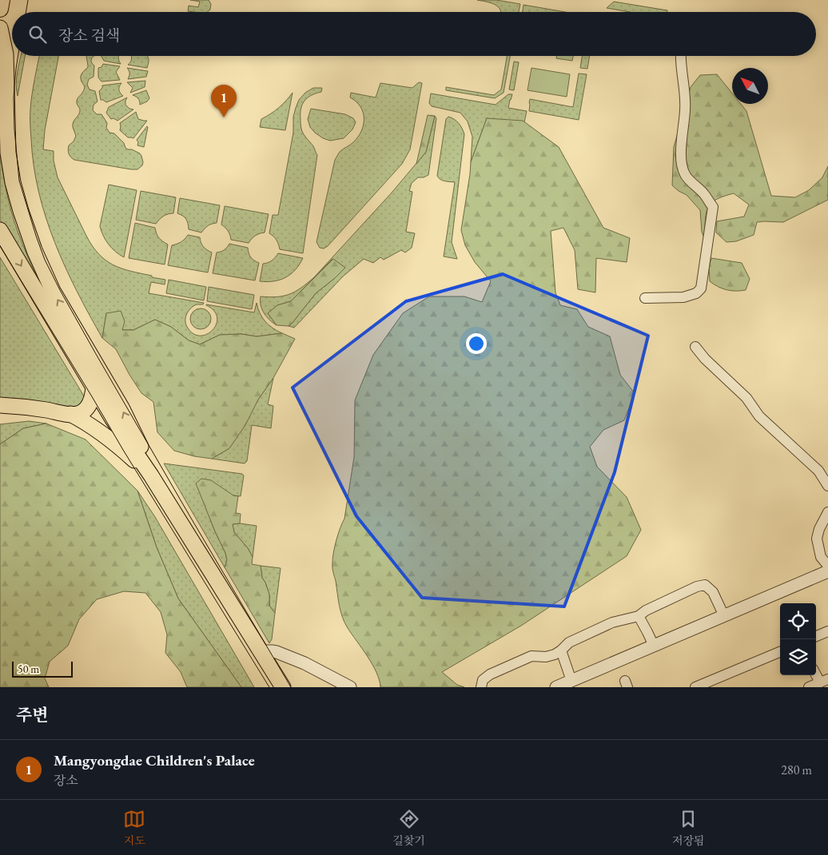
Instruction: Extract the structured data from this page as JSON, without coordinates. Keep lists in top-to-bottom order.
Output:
{
  "scale_bar": "50 m",
  "north": "top left",
  "page": {
    "search": "장소 검색",
    "pins": "1",
    "scale": "50 m",
    "heading": "주변",
    "list": [
      {
        "mark": "1",
        "name": "Mangyongdae Children's Palace",
        "note": "장소",
        "value": "280 m"
      }
    ],
    "nav": ["지도", "길찾기", "저장됨"]
  }
}
